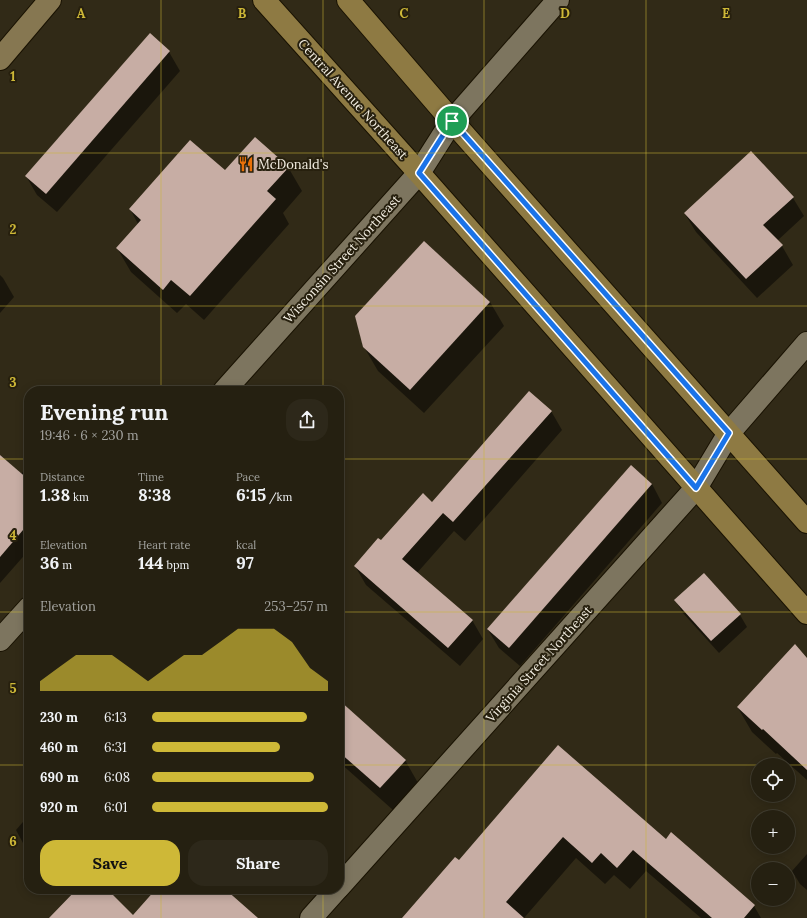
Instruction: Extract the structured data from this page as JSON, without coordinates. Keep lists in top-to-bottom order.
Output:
{
  "streets": {
    "main road": ["Central Avenue Northeast"],
    "street": ["Wisconsin Street Northeast", "Virginia Street Northeast"]
  },
  "crossings": [
    ["Central Avenue Northeast", "Wisconsin Street Northeast"],
    ["Central Avenue Northeast", "Virginia Street Northeast"]
  ],
  "places": {
    "restaurant": ["McDonald's"]
  },
  "page": {
    "heading": ["Evening run", "19:46 · 6 × 230 m"],
    "stats": [
      ["Distance", "1.38 km"],
      ["Time", "8:38"],
      ["Pace", "6:15 /km"],
      ["Elevation", "36 m"],
      ["Heart rate", "144 bpm"],
      ["kcal", "97"]
    ],
    "chart": ["Elevation", "253–257 m"],
    "list": [
      {
        "name": "230 m",
        "note": "6:13"
      },
      {
        "name": "460 m",
        "note": "6:31"
      },
      {
        "name": "690 m",
        "note": "6:08"
      },
      {
        "name": "920 m",
        "note": "6:01"
      }
    ],
    "map_buttons": ["+", "−"],
    "buttons": ["Save", "Share"]
  },
  "grid": {
    "columns": [
      "A",
      "B",
      "C",
      "D",
      "E"
    ],
    "rows": [
      "1",
      "2",
      "3",
      "4",
      "5",
      "6"
    ]
  }
}
